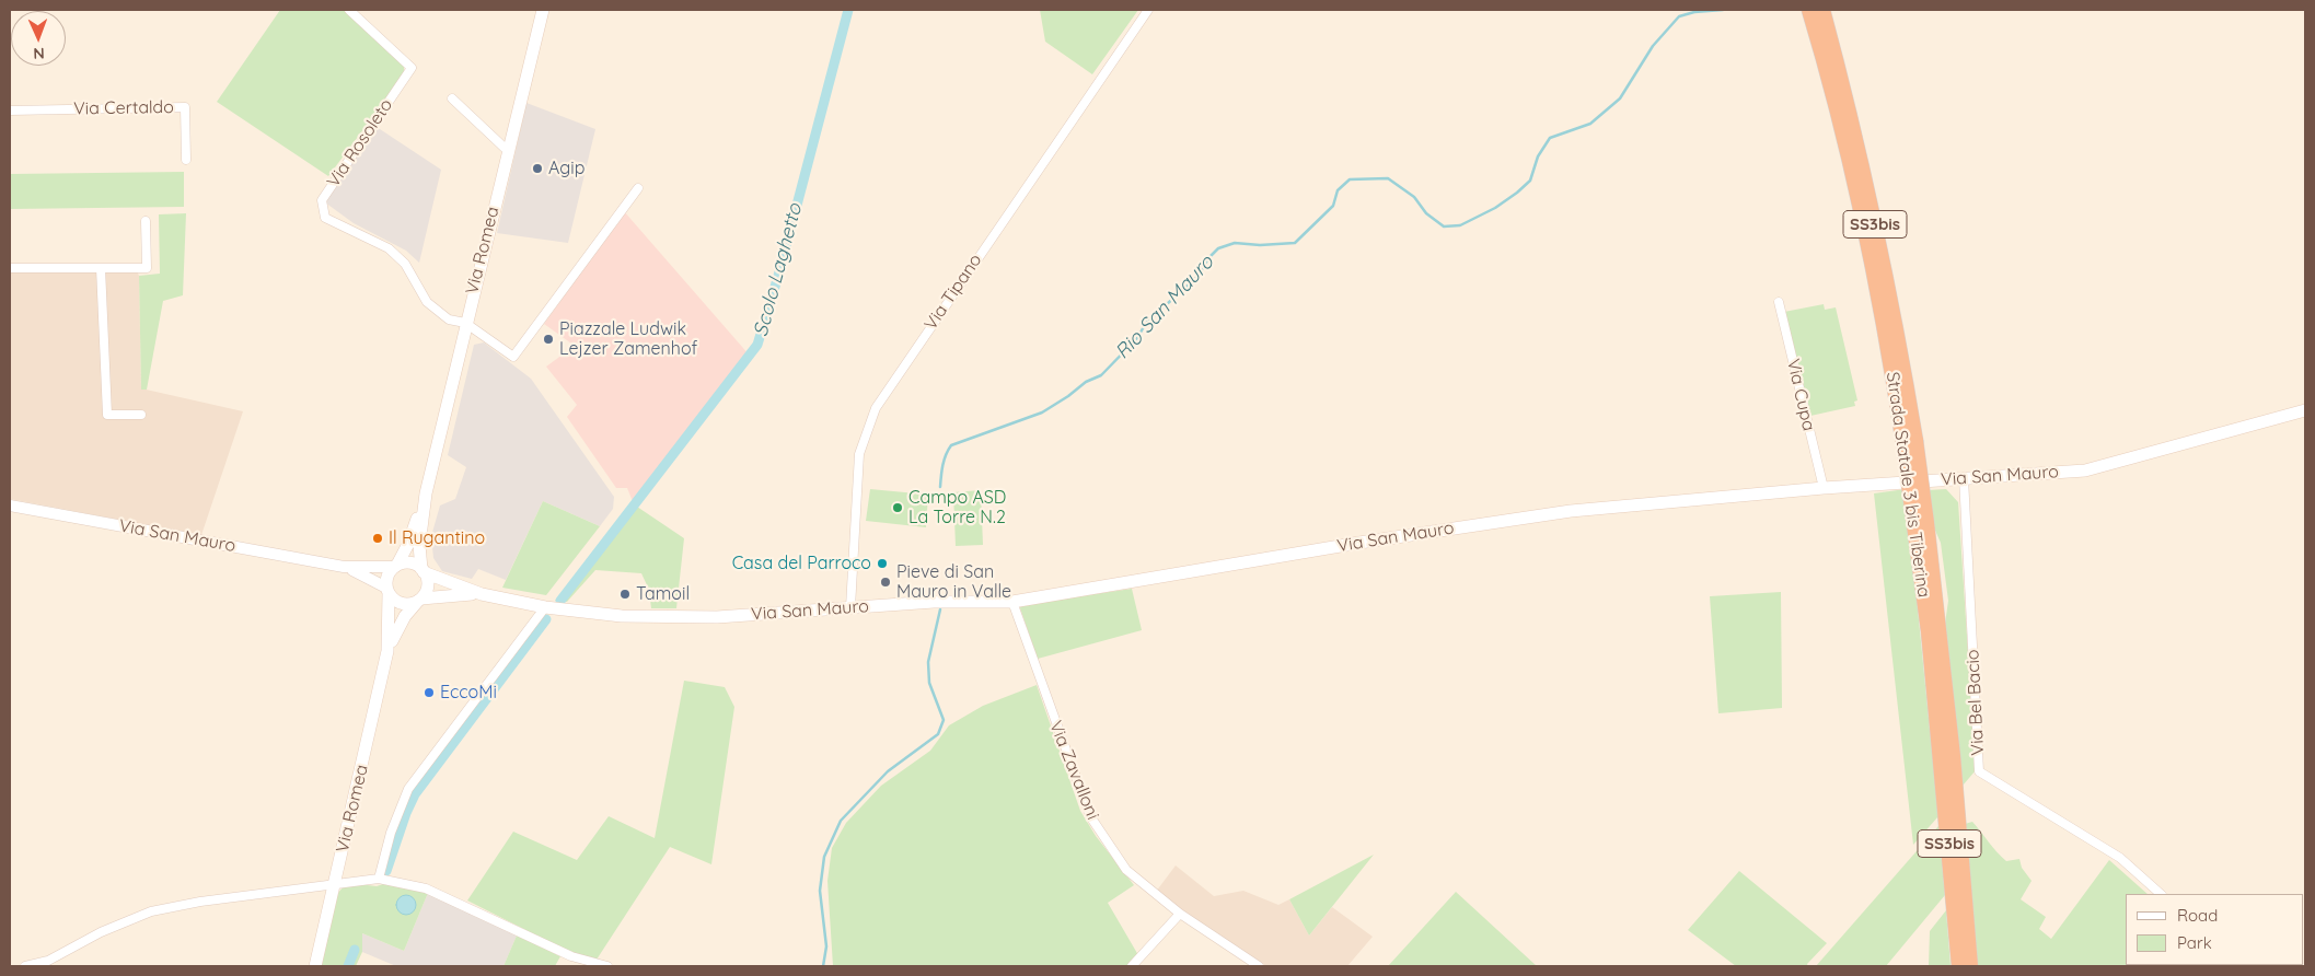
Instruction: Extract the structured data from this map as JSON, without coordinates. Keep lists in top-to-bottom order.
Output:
{
  "streets": {
    "highway": ["SS3bis", "Strada Statale 3 bis Tiberina"],
    "main road": ["Via Romea", "Via San Mauro"],
    "street": [
      "Via Certaldo",
      "Via Rosoleto",
      "Via Tipano",
      "Via Cupa",
      "Via Bel Bacio",
      "Via Zavalloni"
    ]
  },
  "crossings": [
    ["Via Rosoleto", "Via Romea"],
    ["Via Romea", "Via San Mauro"],
    ["Via Tipano", "Via San Mauro"],
    ["Via Cupa", "Via San Mauro"],
    ["Via San Mauro", "Via Bel Bacio"],
    ["Via San Mauro", "Via Zavalloni"]
  ],
  "water": ["Scolo Laghetto", "Rio San Mauro"],
  "places": [
    "Agip",
    "Piazzale Ludwik Lejzer Zamenhof",
    "Campo ASD La Torre N.2",
    "Il Rugantino",
    "Casa del Parroco",
    "Pieve di San Mauro in Valle",
    "Tamoil",
    "EccoMi"
  ],
  "legend": ["Road", "Park"],
  "north": "bottom"
}
